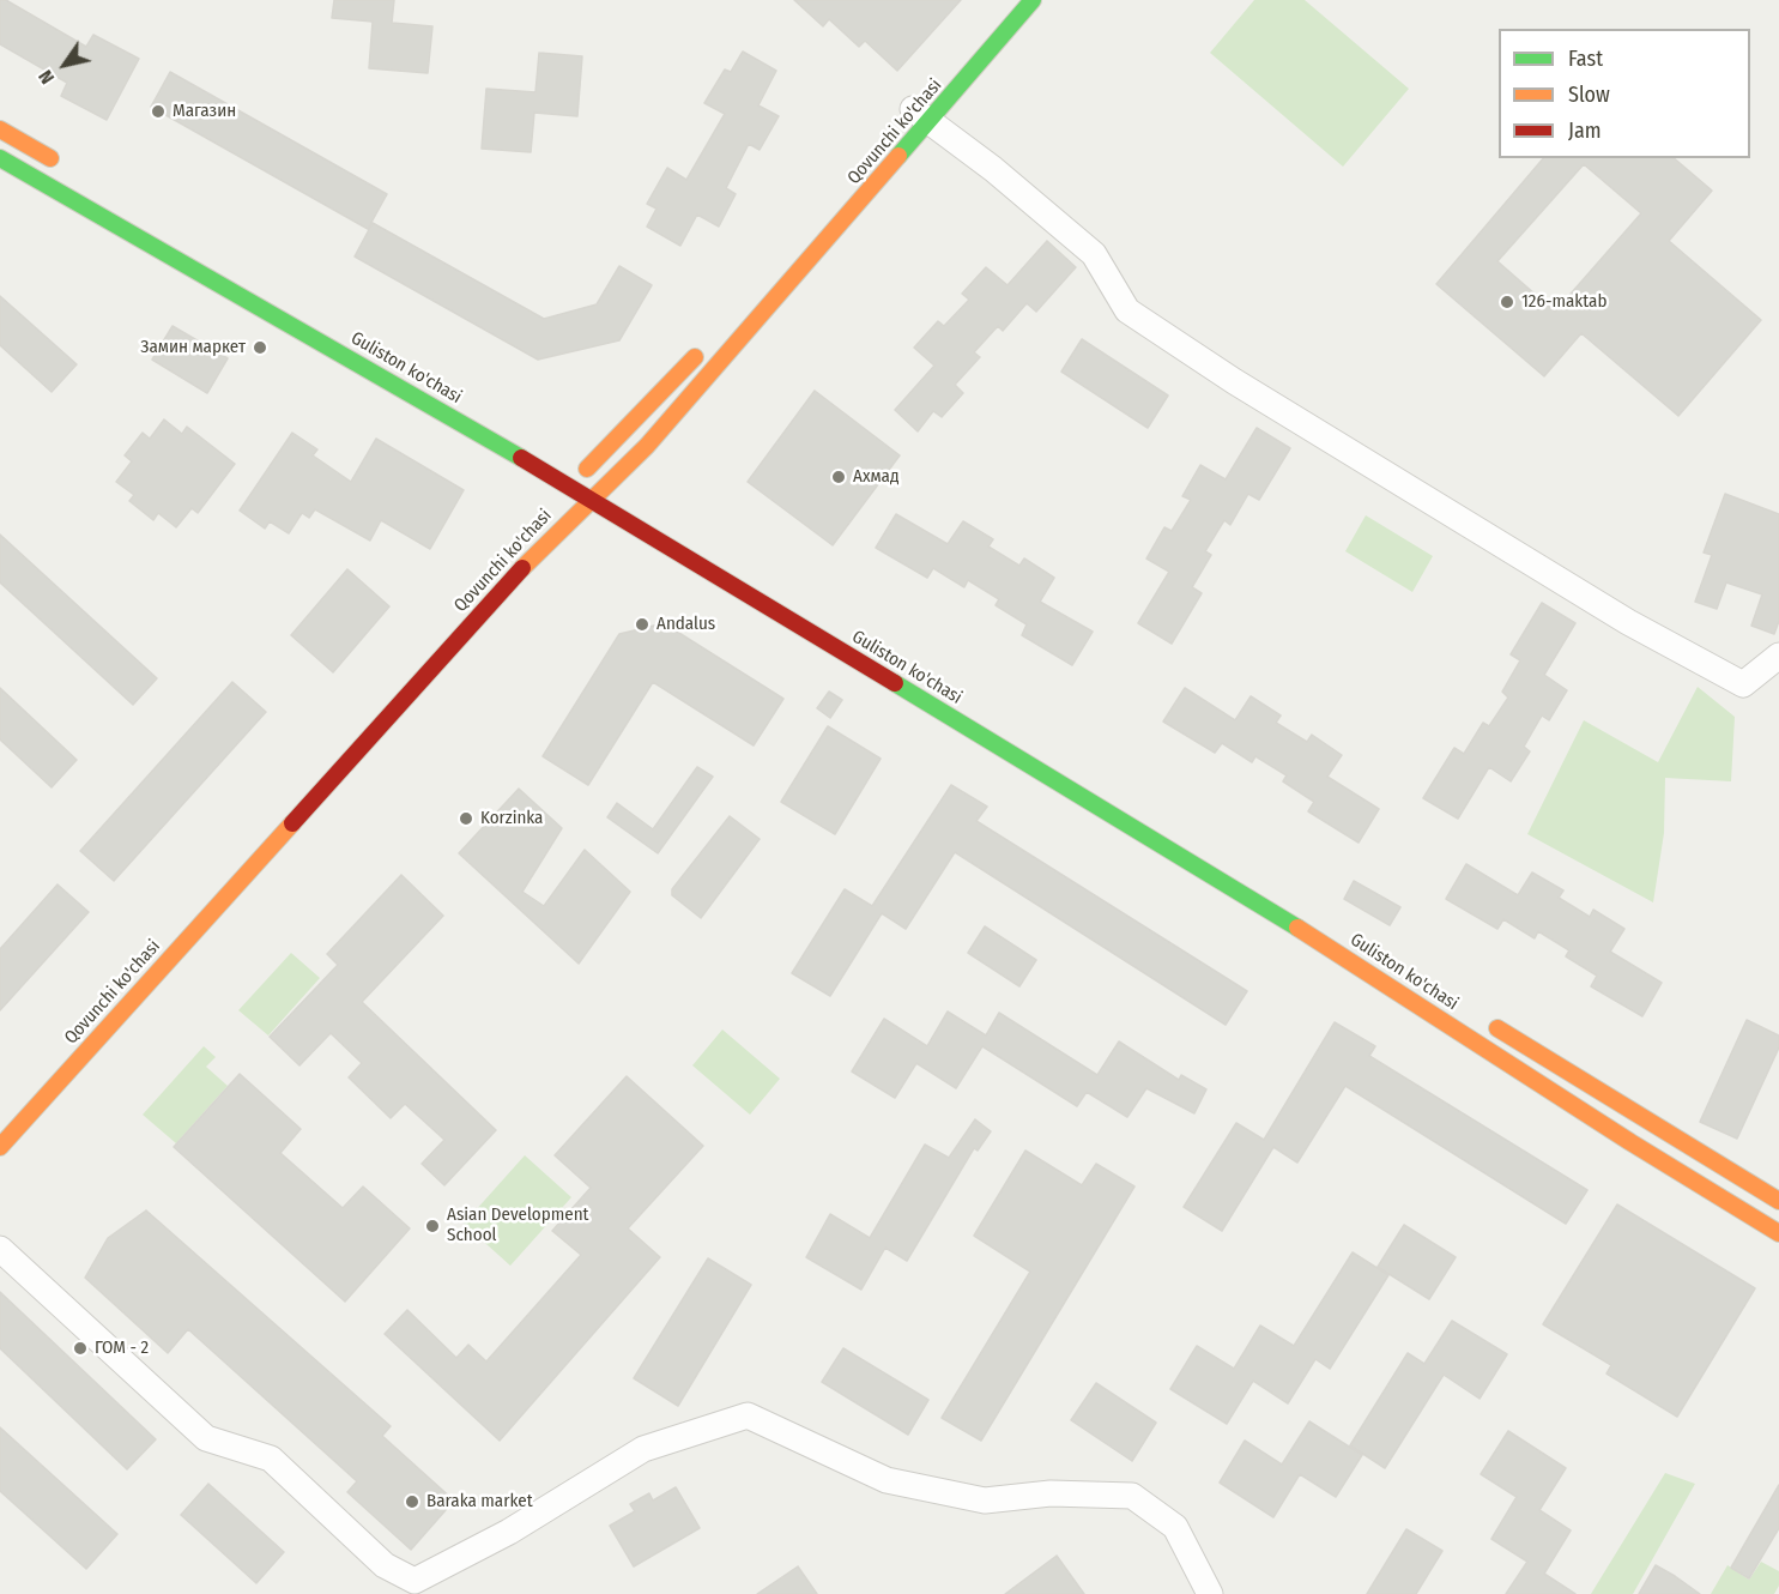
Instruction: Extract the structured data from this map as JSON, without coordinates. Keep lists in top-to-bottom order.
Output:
{
  "streets": {
    "main road": ["Qovunchi ko'chasi", "Guliston ko'chasi"]
  },
  "crossings": [
    ["Qovunchi ko'chasi", "Guliston ko'chasi"]
  ],
  "places": [
    "Магазин",
    "126-maktab",
    "Замин маркет",
    "Ахмад",
    "Andalus",
    "Korzinka",
    "Asian Development School",
    "ГОМ - 2",
    "Baraka market"
  ],
  "legend": ["Fast", "Slow", "Jam"],
  "north": "bottom left"
}
